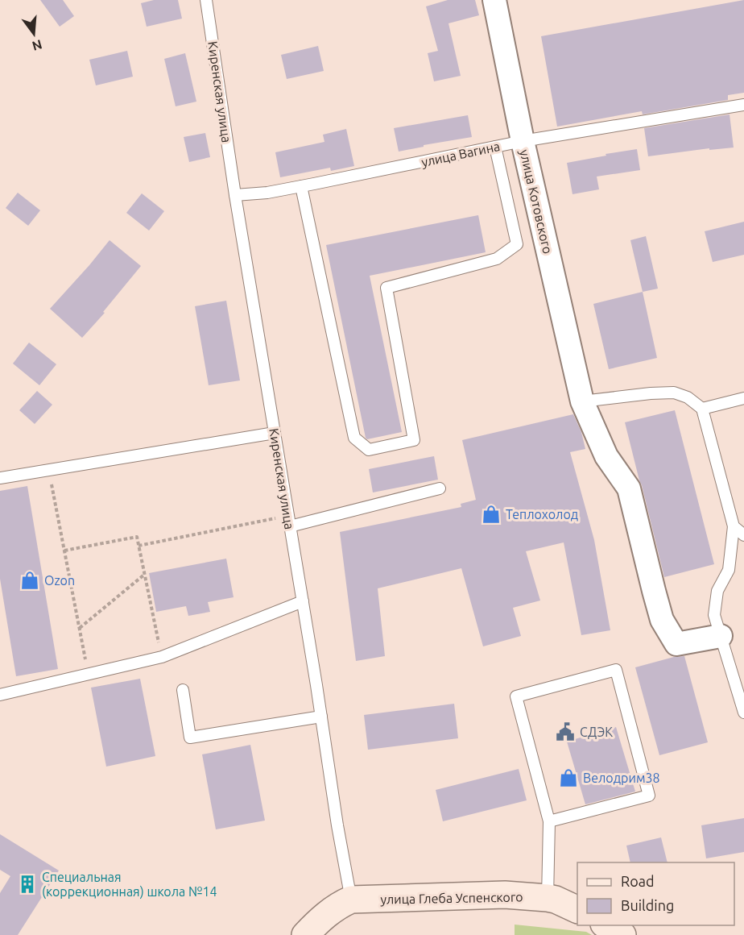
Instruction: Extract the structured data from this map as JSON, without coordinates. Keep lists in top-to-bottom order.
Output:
{
  "streets": {
    "street": ["улица Котовского", "улица Глеба Успенского"],
    "lane": ["Киренская улица", "улица Вагина"]
  },
  "crossings": [
    ["Киренская улица", "улица Вагина"],
    ["Киренская улица", "улица Глеба Успенского"],
    ["улица Вагина", "улица Котовского"]
  ],
  "places": {
    "shop": ["Теплохолод", "Ozon", "Велодрим38"],
    "public building": ["СДЭК"],
    "building": ["Специальная (коррекционная) школа №14"]
  },
  "legend": ["Road", "Building"],
  "north": "bottom"
}
